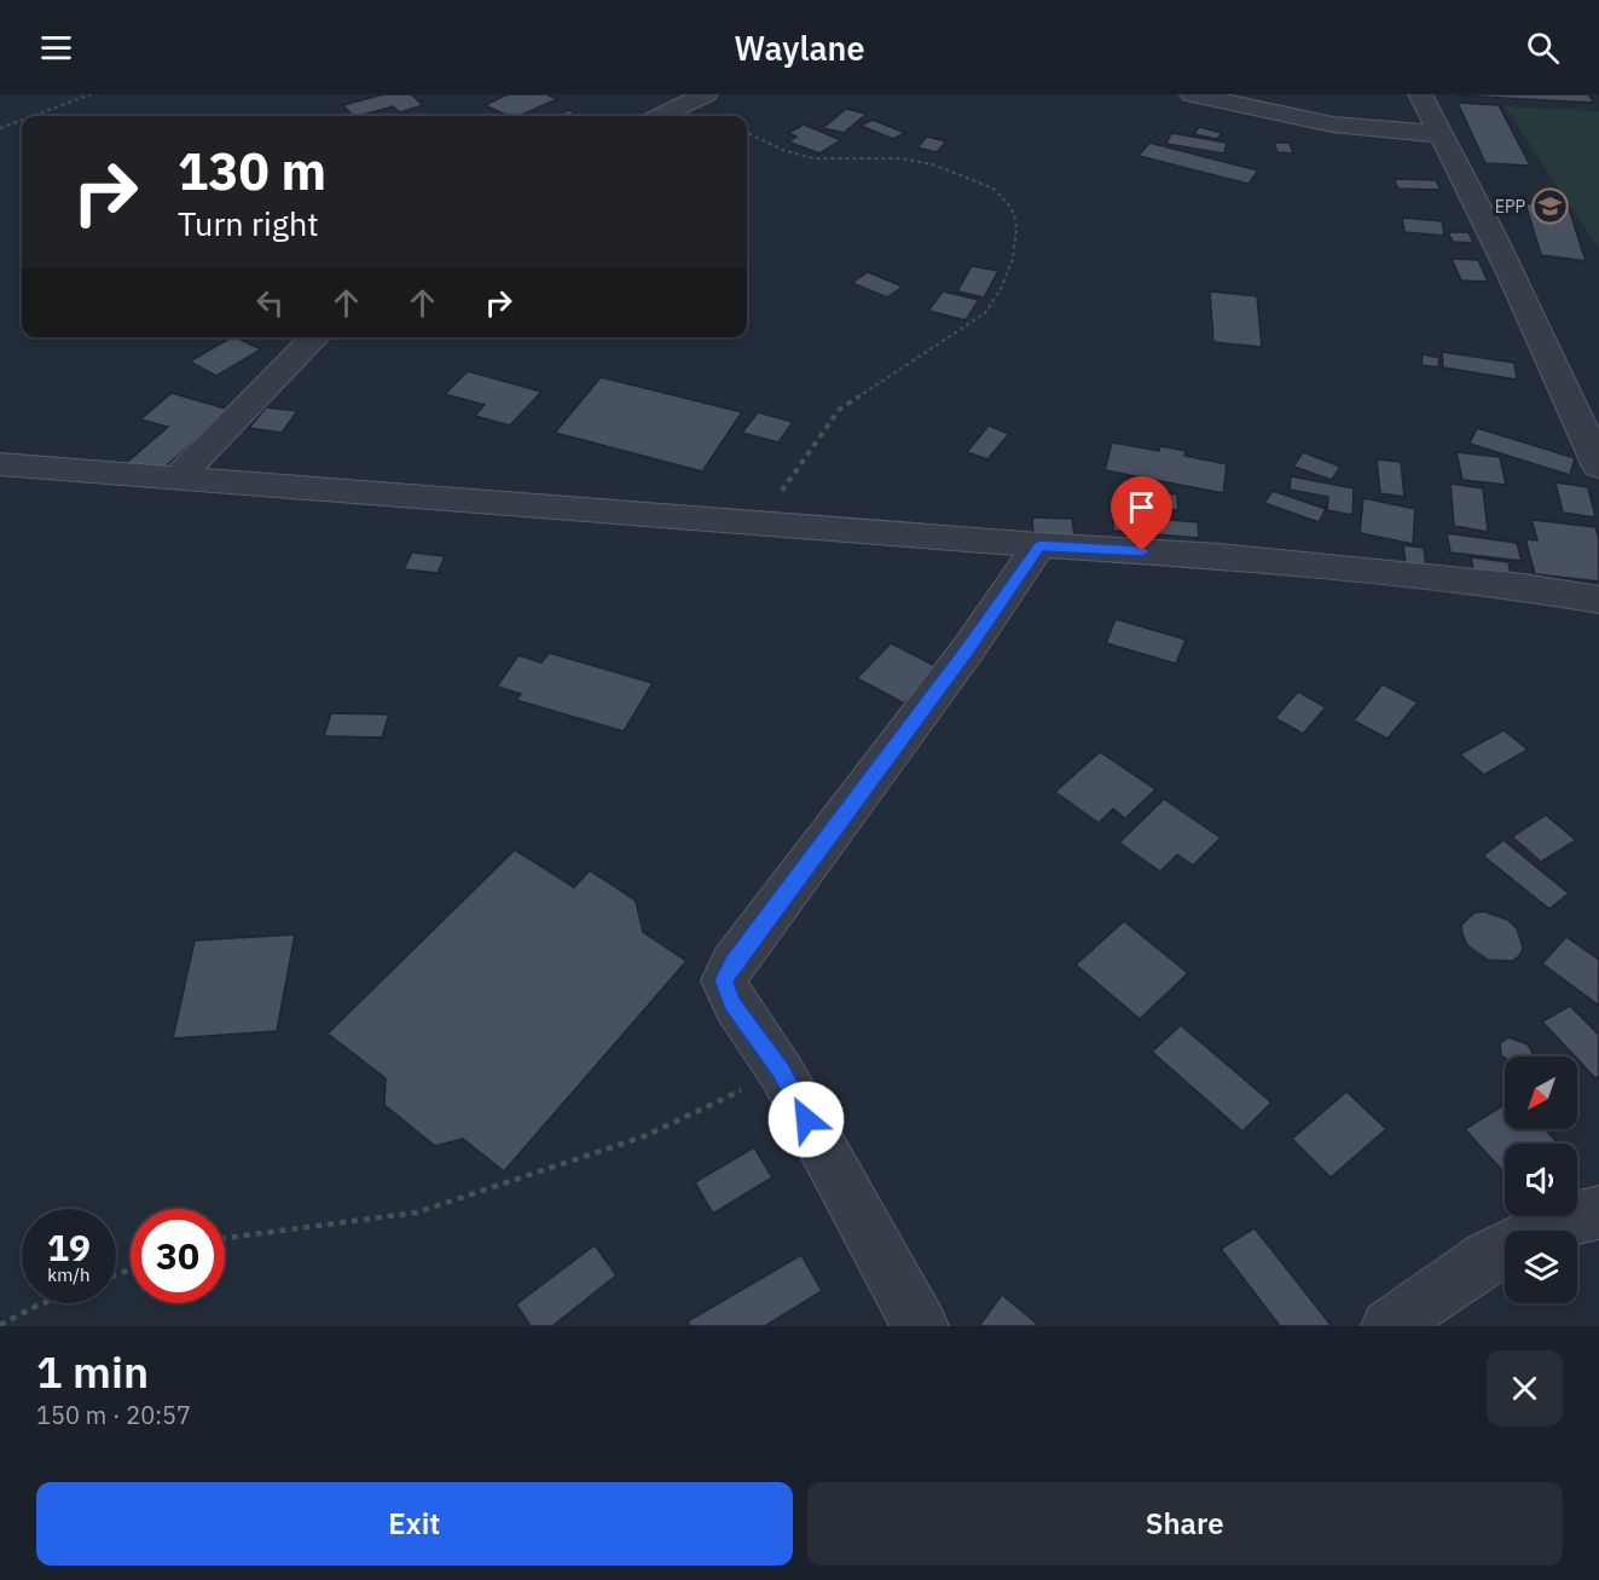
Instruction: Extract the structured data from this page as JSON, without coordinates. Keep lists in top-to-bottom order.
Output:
{
  "places": {
    "school or university": ["EPP"]
  },
  "north": "bottom left",
  "page": {
    "header": "Waylane",
    "turn": ["130 m", "Turn right"],
    "speed": "19 km/h",
    "limit": "30",
    "heading": ["1 min", "150 m · 20:57"],
    "buttons": ["Exit", "Share"]
  }
}
